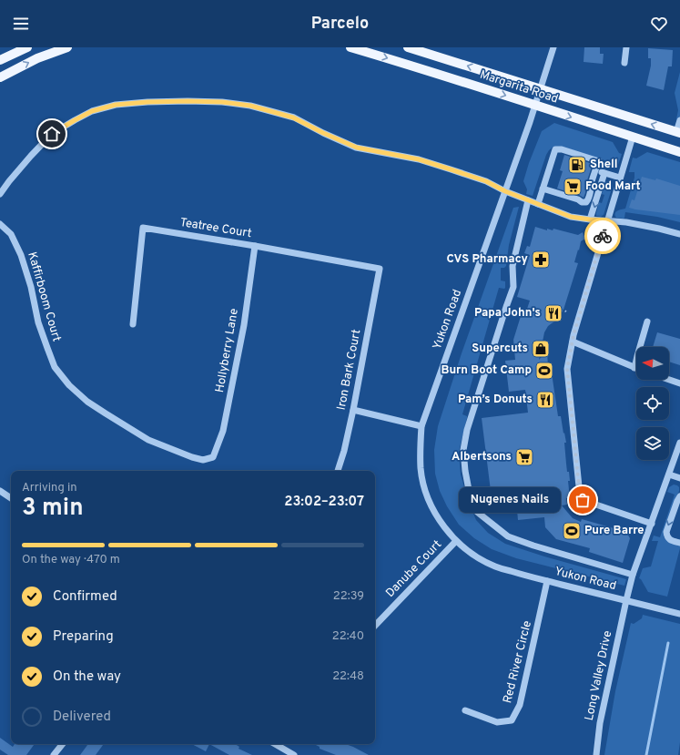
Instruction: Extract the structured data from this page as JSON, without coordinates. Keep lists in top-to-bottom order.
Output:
{
  "streets": {
    "main road": ["Margarita Road"],
    "street": [
      "Teatree Court",
      "Kaffirboom Court",
      "Yukon Road",
      "Hollyberry Lane",
      "Iron Bark Court",
      "Danube Court",
      "Red River Circle",
      "Long Valley Drive"
    ]
  },
  "crossings": [
    ["Margarita Road", "Yukon Road"],
    ["Teatree Court", "Hollyberry Lane"],
    ["Teatree Court", "Iron Bark Court"],
    ["Kaffirboom Court", "Hollyberry Lane"],
    ["Yukon Road", "Danube Court"],
    ["Yukon Road", "Red River Circle"],
    ["Yukon Road", "Long Valley Drive"]
  ],
  "places": {
    "fuel station": ["Shell"],
    "supermarket": ["Food Mart", "Albertsons"],
    "pharmacy": ["CVS Pharmacy"],
    "restaurant": ["Papa John's", "Pam’s Donuts"],
    "shop": ["Supercuts"],
    "sports": ["Burn Boot Camp", "Pure Barre"],
    "other": ["Nugenes Nails"]
  },
  "north": "left",
  "page": {
    "header": "Parcelo",
    "heading": ["3 min", "Arriving in", "23:02–23:07"],
    "bubble": "Nugenes Nails",
    "bar": "On the way · 470 m",
    "list": [
      ["Confirmed", "22:39"],
      ["Preparing", "22:40"],
      ["On the way", "22:48"],
      "Delivered"
    ]
  }
}
